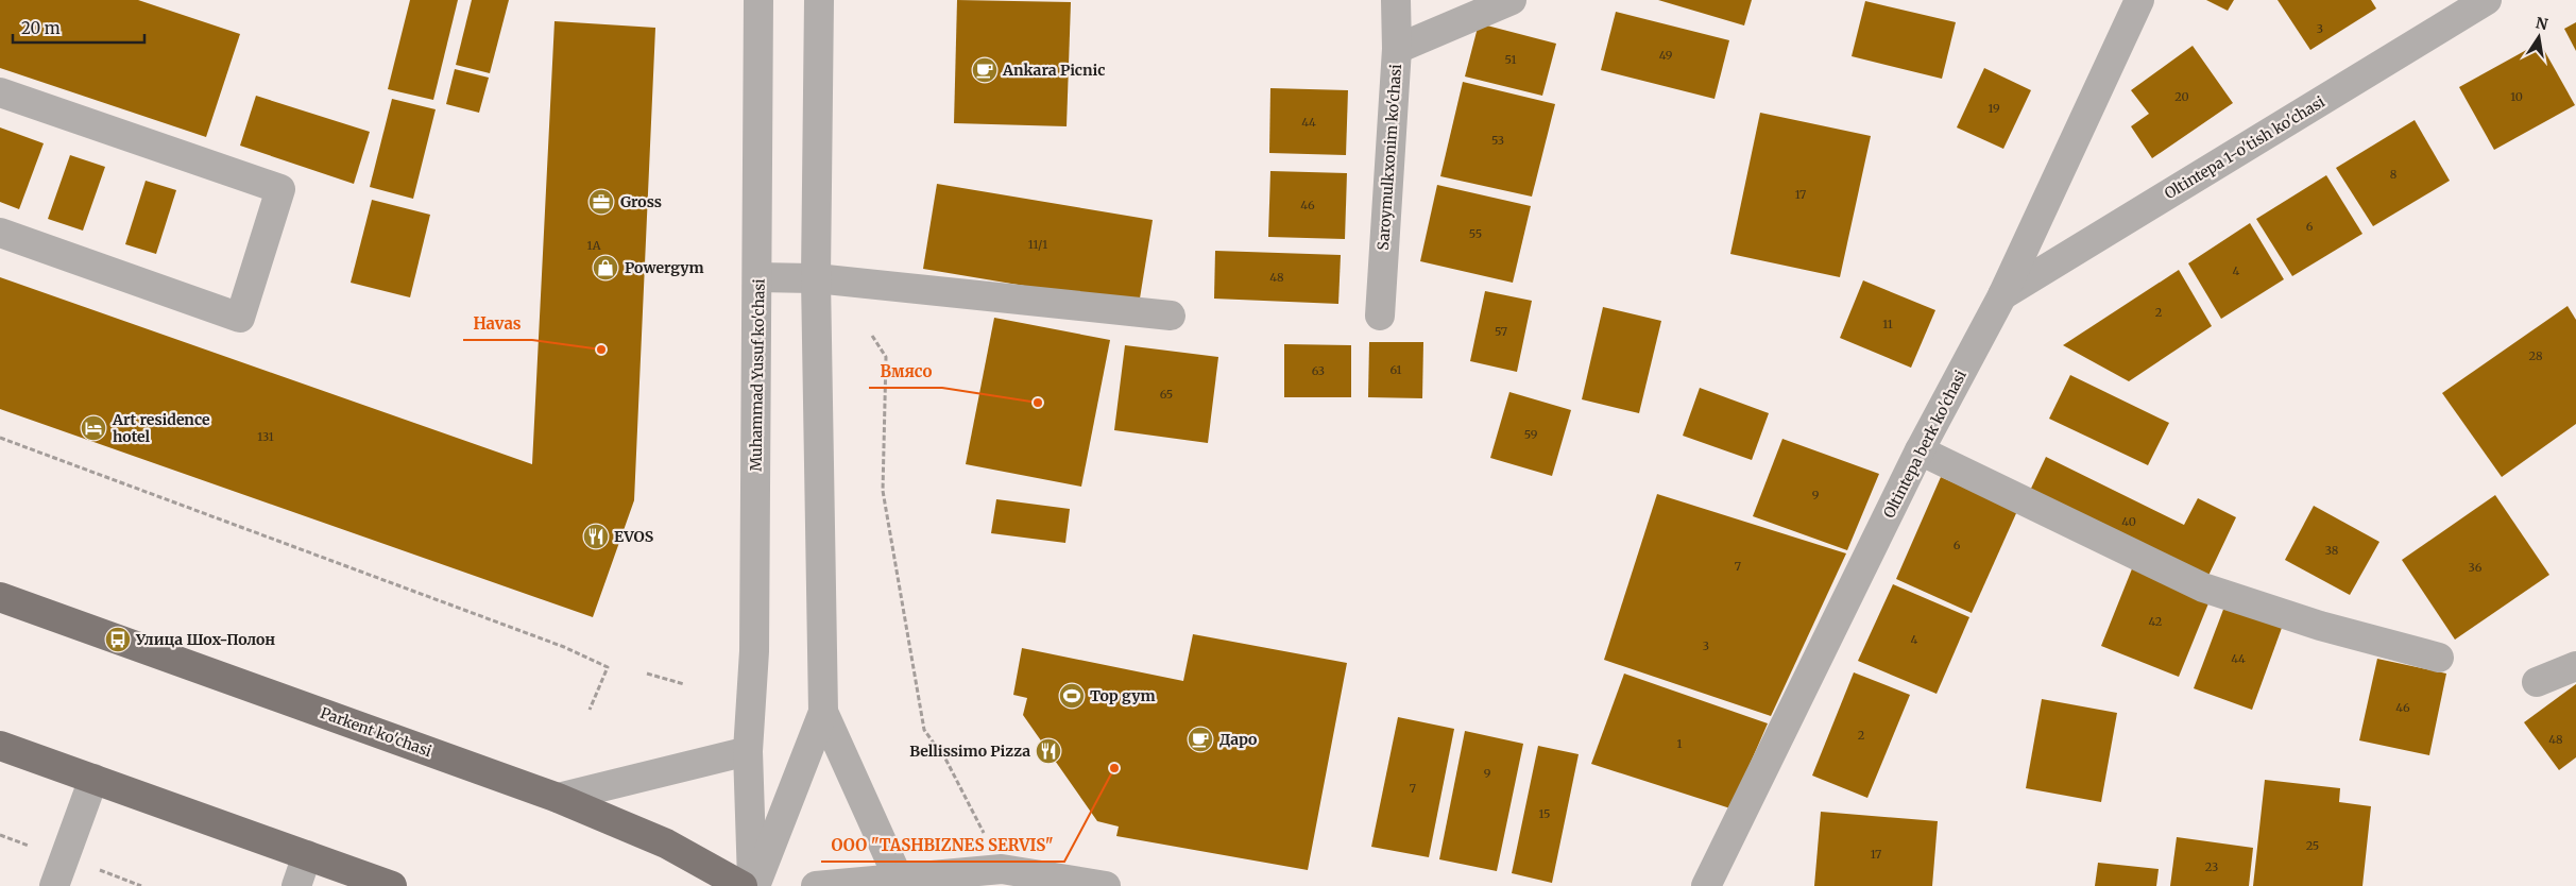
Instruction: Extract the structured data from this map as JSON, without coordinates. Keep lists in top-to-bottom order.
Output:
{
  "streets": {
    "main road": ["Parkent ko'chasi"],
    "street": [
      "Oltintepa 1-o'tish ko'chasi",
      "Saroymulkxonim ko'chasi",
      "Muhammad Yusuf ko'chasi",
      "Oltintepa berk ko'chasi"
    ]
  },
  "crossings": [
    ["Oltintepa 1-o'tish ko'chasi", "Oltintepa berk ko'chasi"]
  ],
  "places": {
    "cafe": ["Ankara Picnic", "Даро"],
    "office": ["Gross"],
    "shop": ["Powergym"],
    "other": ["Havas", "Вмясо", "ООО \"TASHBIZNES SERVIS\""],
    "hotel": ["Art residence hotel"],
    "restaurant": ["EVOS", "Bellissimo Pizza"],
    "bus stop": ["Улица Шох-Полон"],
    "sports": ["Top gym"]
  },
  "house_numbers": [
    "3",
    "49",
    "51",
    "20",
    "10",
    "19",
    "44",
    "53",
    "8",
    "17",
    "46",
    "6",
    "55",
    "11/1",
    "1А",
    "4",
    "48",
    "2",
    "11",
    "57",
    "28",
    "61",
    "63",
    "65",
    "59",
    "131",
    "9",
    "40",
    "6",
    "38",
    "7",
    "36",
    "42",
    "4",
    "3",
    "44",
    "46",
    "2",
    "48",
    "1",
    "9",
    "7",
    "15",
    "25",
    "17",
    "23"
  ],
  "scale_bar": "20 m",
  "north": "top"
}
